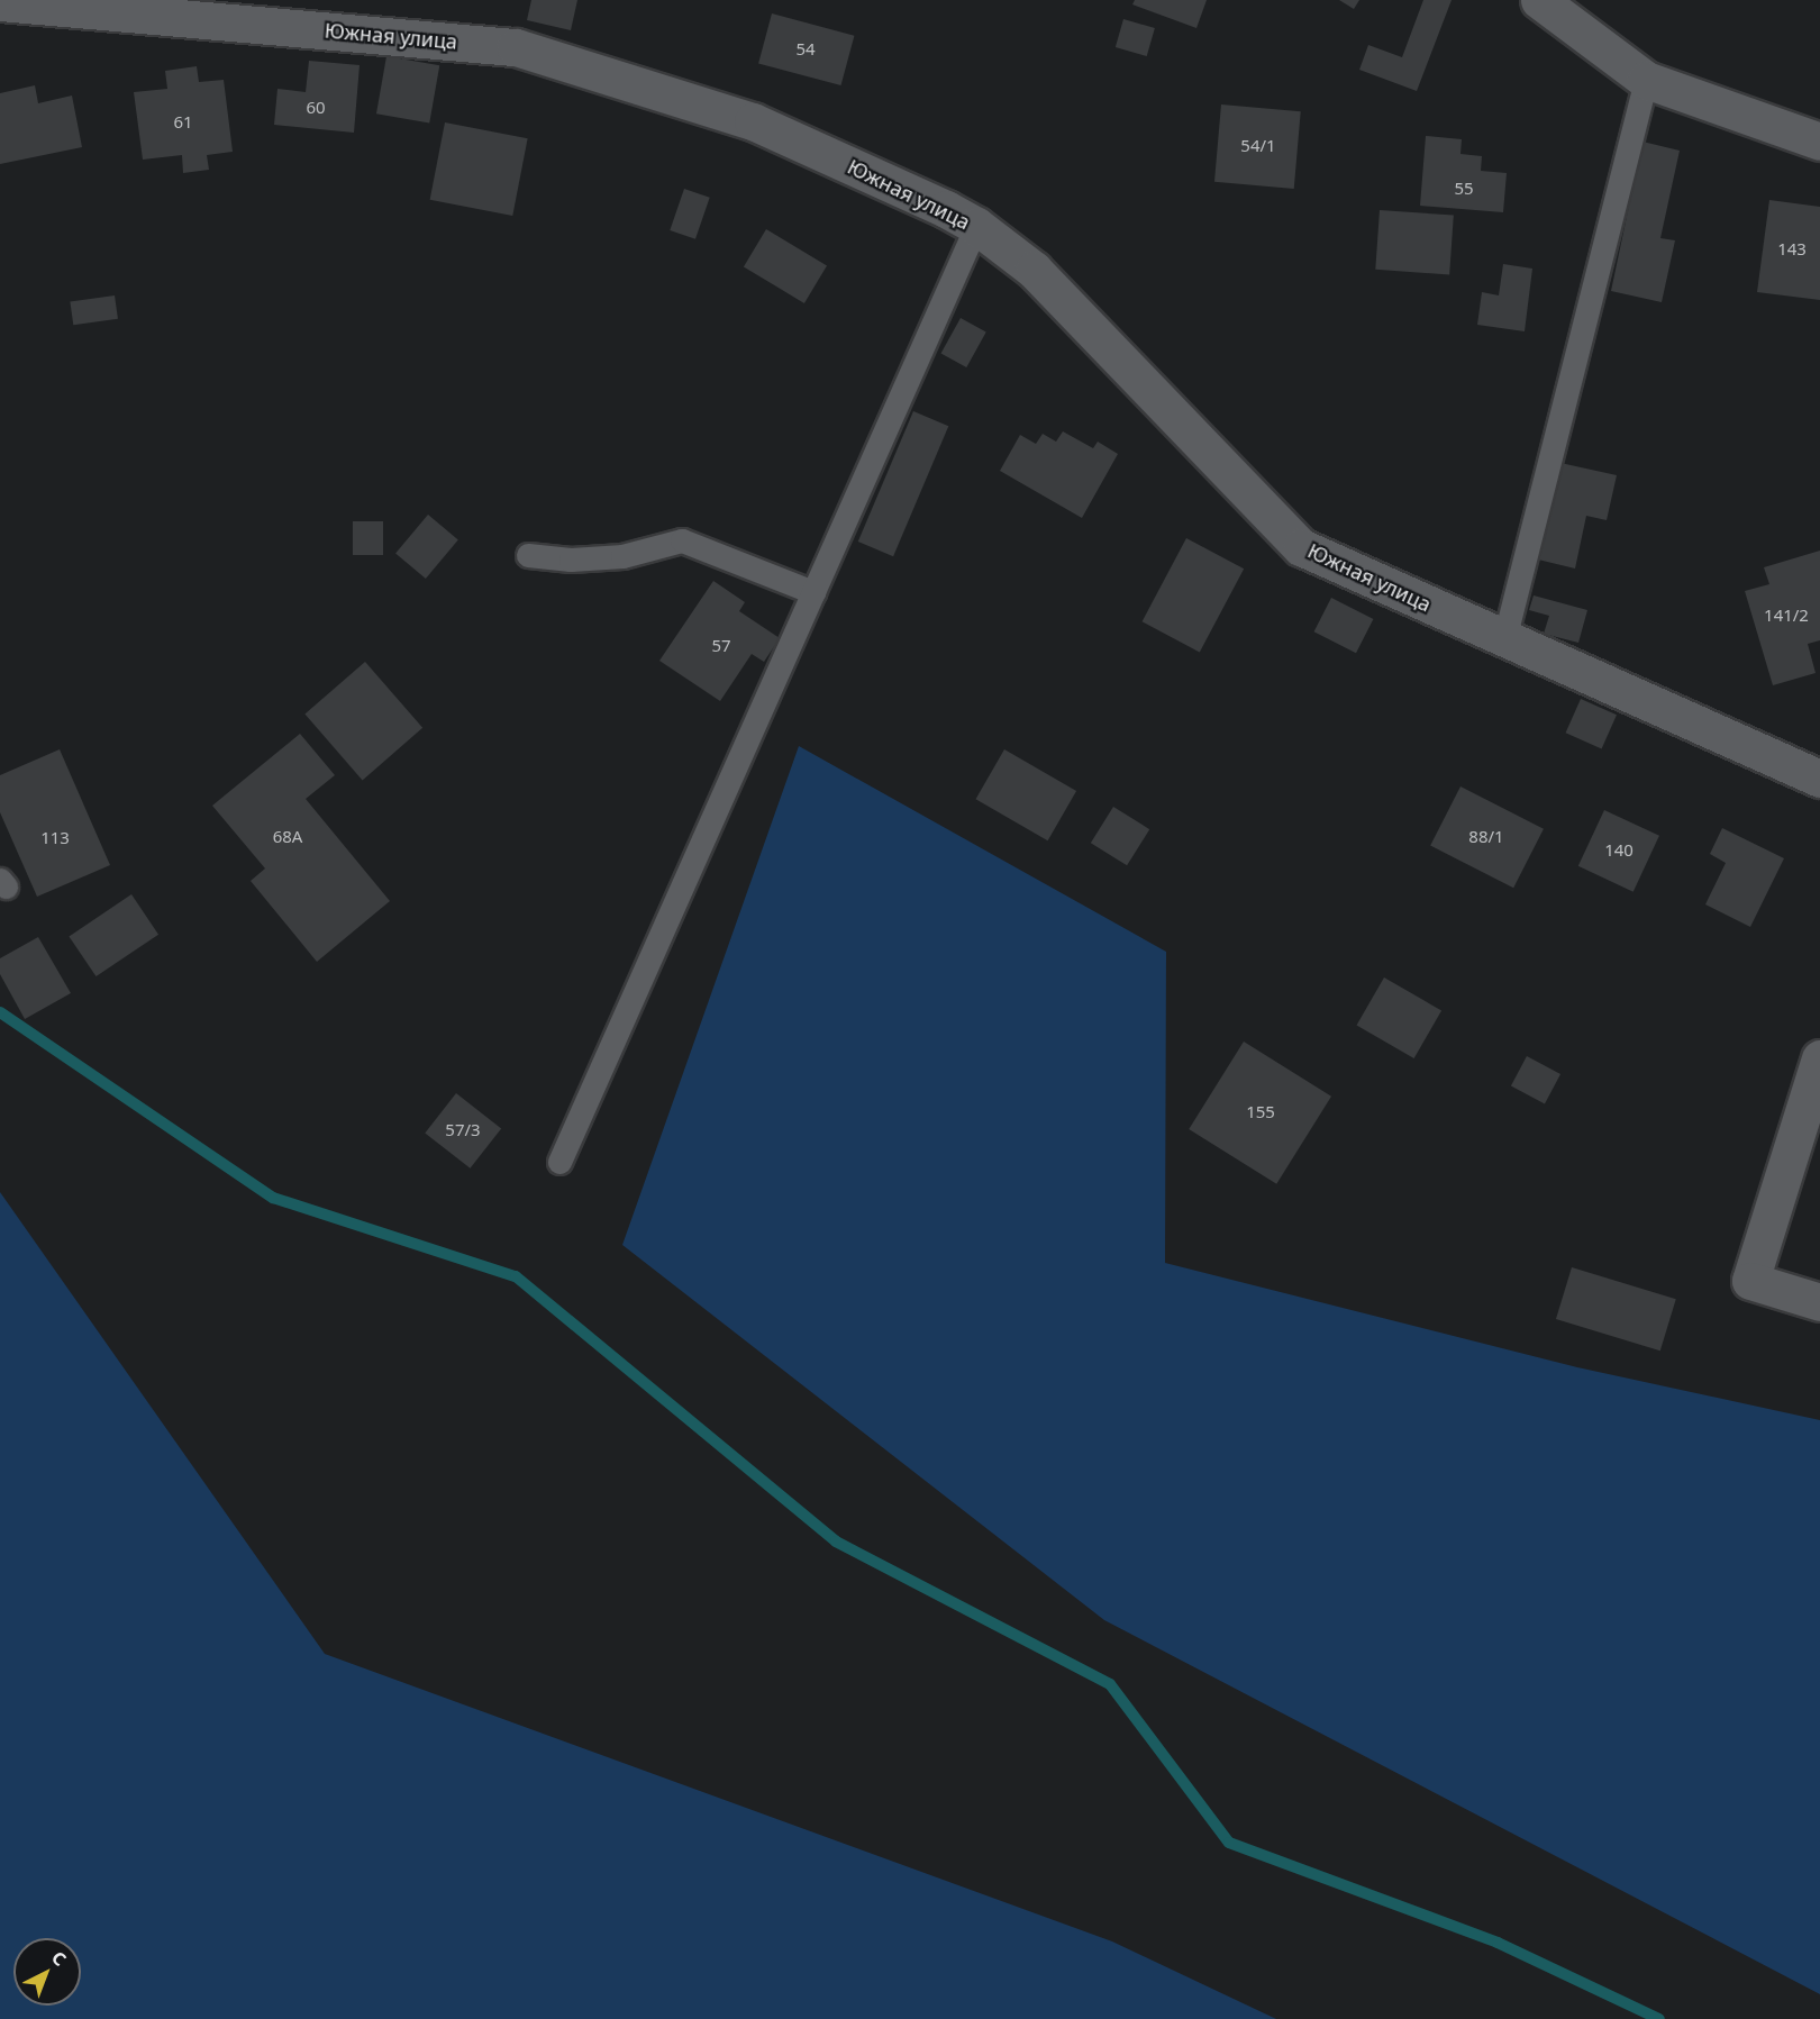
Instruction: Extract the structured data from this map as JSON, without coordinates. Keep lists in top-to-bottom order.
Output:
{
  "streets": {
    "street": ["Южная улица"]
  },
  "house_numbers": [
    "54",
    "60",
    "61",
    "54/1",
    "55",
    "143",
    "141/2",
    "57",
    "68А",
    "88/1",
    "113",
    "140",
    "155",
    "57/3"
  ],
  "north": "top right"
}
